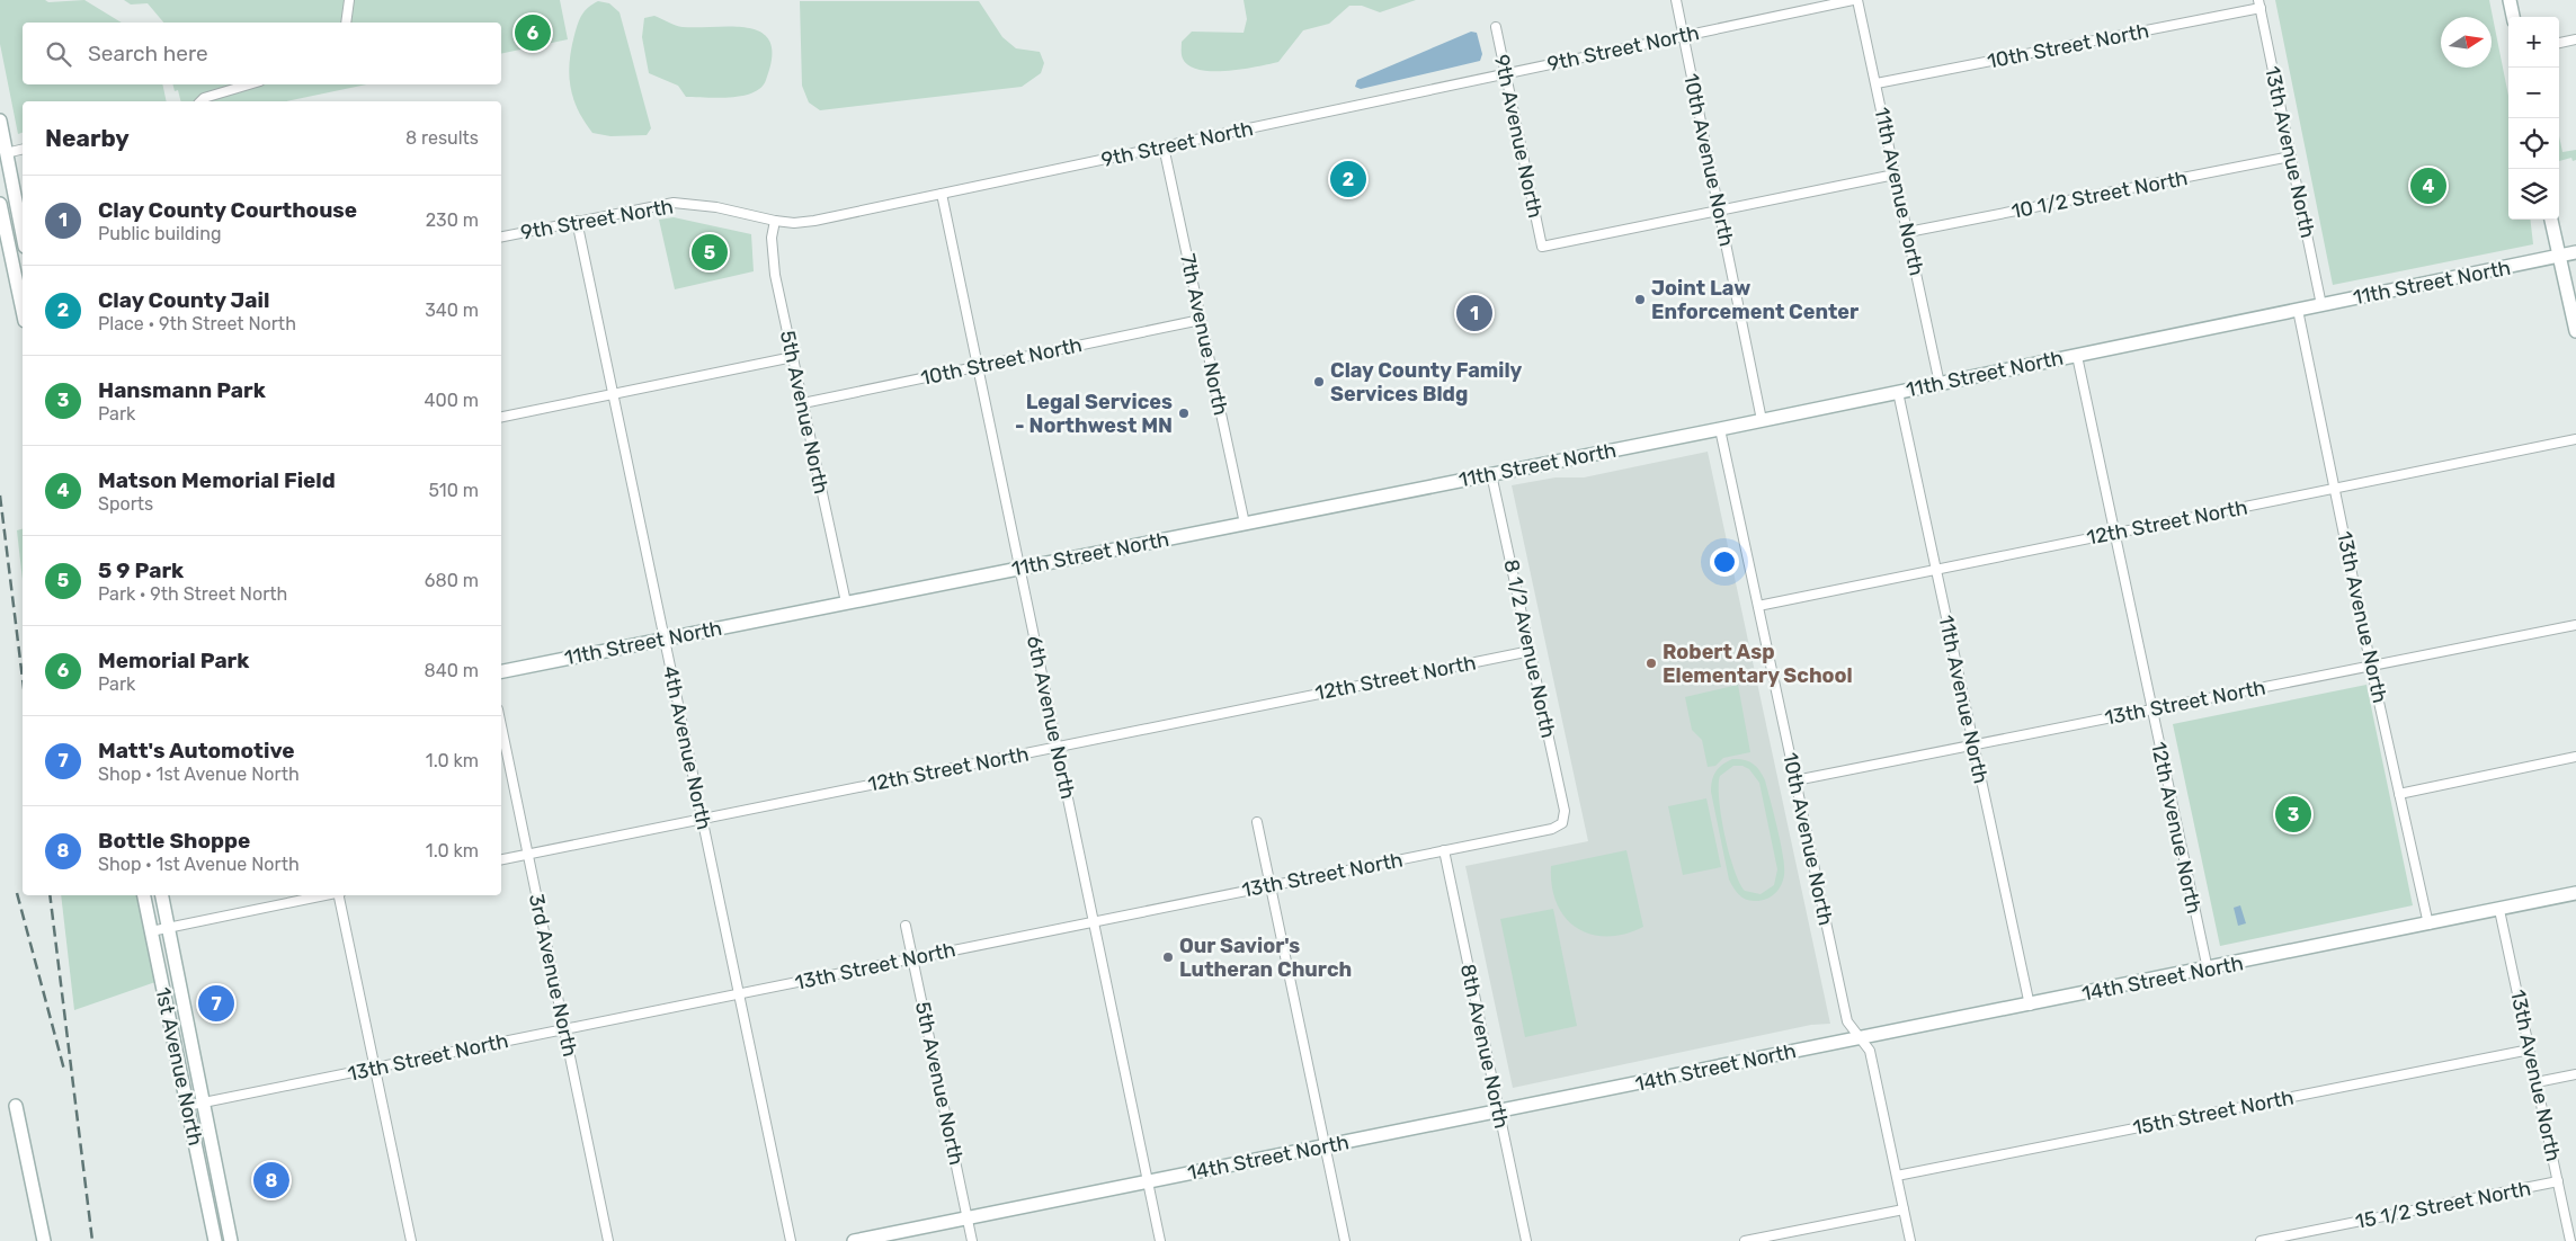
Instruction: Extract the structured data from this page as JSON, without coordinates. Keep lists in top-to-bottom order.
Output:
{
  "streets": {
    "street": [
      "10th Street North",
      "9th Street North",
      "9th Avenue North",
      "13th Avenue North",
      "10th Avenue North",
      "11th Avenue North",
      "10 1/2 Street North",
      "11th Street North",
      "7th Avenue North",
      "5th Avenue North",
      "12th Street North",
      "8 1/2 Avenue North",
      "13th Street North",
      "6th Avenue North",
      "4th Avenue North",
      "12th Avenue North",
      "3rd Avenue North",
      "14th Street North",
      "8th Avenue North",
      "1st Avenue North",
      "15th Street North",
      "15 1/2 Street North"
    ]
  },
  "crossings": [
    ["10th Street North", "13th Avenue North"],
    ["10th Street North", "11th Avenue North"],
    ["10th Street North", "7th Avenue North"],
    ["10th Street North", "5th Avenue North"],
    ["10th Street North", "6th Avenue North"],
    ["9th Street North", "9th Avenue North"],
    ["9th Street North", "10th Avenue North"],
    ["9th Street North", "7th Avenue North"],
    ["9th Street North", "5th Avenue North"],
    ["9th Street North", "6th Avenue North"],
    ["9th Street North", "4th Avenue North"],
    ["9th Avenue North", "10th Avenue North"],
    ["13th Avenue North", "10 1/2 Street North"],
    ["13th Avenue North", "11th Street North"],
    ["13th Avenue North", "12th Street North"],
    ["13th Avenue North", "13th Street North"],
    ["13th Avenue North", "14th Street North"],
    ["13th Avenue North", "15th Street North"],
    ["13th Avenue North", "15 1/2 Street North"],
    ["10th Avenue North", "11th Street North"],
    ["10th Avenue North", "12th Street North"],
    ["10th Avenue North", "13th Street North"],
    ["10th Avenue North", "14th Street North"],
    ["10th Avenue North", "15th Street North"],
    ["11th Avenue North", "10 1/2 Street North"],
    ["11th Avenue North", "11th Street North"],
    ["11th Avenue North", "12th Street North"],
    ["11th Avenue North", "13th Street North"],
    ["11th Avenue North", "14th Street North"],
    ["11th Street North", "7th Avenue North"],
    ["11th Street North", "5th Avenue North"],
    ["11th Street North", "8 1/2 Avenue North"],
    ["11th Street North", "6th Avenue North"],
    ["11th Street North", "4th Avenue North"],
    ["11th Street North", "12th Avenue North"],
    ["5th Avenue North", "13th Street North"],
    ["5th Avenue North", "14th Street North"],
    ["12th Street North", "8 1/2 Avenue North"],
    ["12th Street North", "6th Avenue North"],
    ["12th Street North", "4th Avenue North"],
    ["12th Street North", "12th Avenue North"],
    ["12th Street North", "3rd Avenue North"],
    ["8 1/2 Avenue North", "13th Street North"],
    ["13th Street North", "6th Avenue North"],
    ["13th Street North", "4th Avenue North"],
    ["13th Street North", "12th Avenue North"],
    ["13th Street North", "3rd Avenue North"],
    ["13th Street North", "8th Avenue North"],
    ["13th Street North", "1st Avenue North"],
    ["6th Avenue North", "14th Street North"],
    ["12th Avenue North", "14th Street North"],
    ["14th Street North", "8th Avenue North"]
  ],
  "places": [
    "Joint Law Enforcement Center",
    "Clay County Family Services Bldg",
    "Legal Services - Northwest MN",
    "Robert Asp Elementary School",
    "Our Savior's Lutheran Church"
  ],
  "north": "right",
  "page": {
    "pins": [
      "6",
      "2",
      "4",
      "5",
      "1",
      "3",
      "7",
      "8"
    ],
    "map_buttons": ["+", "−"],
    "search": "Search here",
    "heading": ["Nearby", "8 results"],
    "list": [
      {
        "mark": "1",
        "name": "Clay County Courthouse",
        "note": "Public building",
        "value": "230 m"
      },
      {
        "mark": "2",
        "name": "Clay County Jail",
        "note": "Place · 9th Street North",
        "value": "340 m"
      },
      {
        "mark": "3",
        "name": "Hansmann Park",
        "note": "Park",
        "value": "400 m"
      },
      {
        "mark": "4",
        "name": "Matson Memorial Field",
        "note": "Sports",
        "value": "510 m"
      },
      {
        "mark": "5",
        "name": "5 9 Park",
        "note": "Park · 9th Street North",
        "value": "680 m"
      },
      {
        "mark": "6",
        "name": "Memorial Park",
        "note": "Park",
        "value": "840 m"
      },
      {
        "mark": "7",
        "name": "Matt's Automotive",
        "note": "Shop · 1st Avenue North",
        "value": "1.0 km"
      },
      {
        "mark": "8",
        "name": "Bottle Shoppe",
        "note": "Shop · 1st Avenue North",
        "value": "1.0 km"
      }
    ]
  }
}
